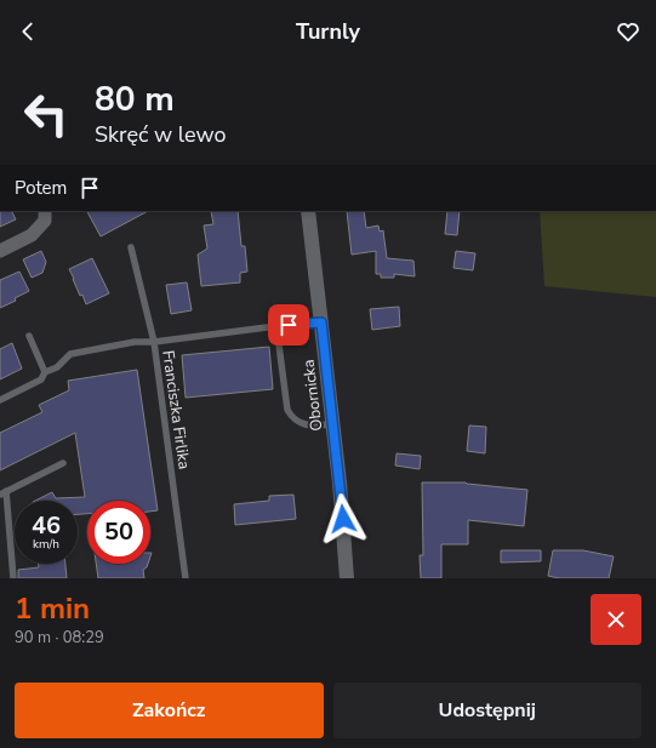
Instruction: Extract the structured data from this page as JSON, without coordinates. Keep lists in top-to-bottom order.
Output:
{
  "streets": {
    "main road": ["Obornicka"],
    "lane": ["Franciszka Firlika"]
  },
  "page": {
    "header": "Turnly",
    "turn": ["80 m", "Skręć w lewo"],
    "then": "Potem",
    "speed": "46 km/h",
    "limit": "50",
    "heading": ["1 min", "90 m · 08:29"],
    "buttons": ["Zakończ", "Udostępnij"]
  }
}
